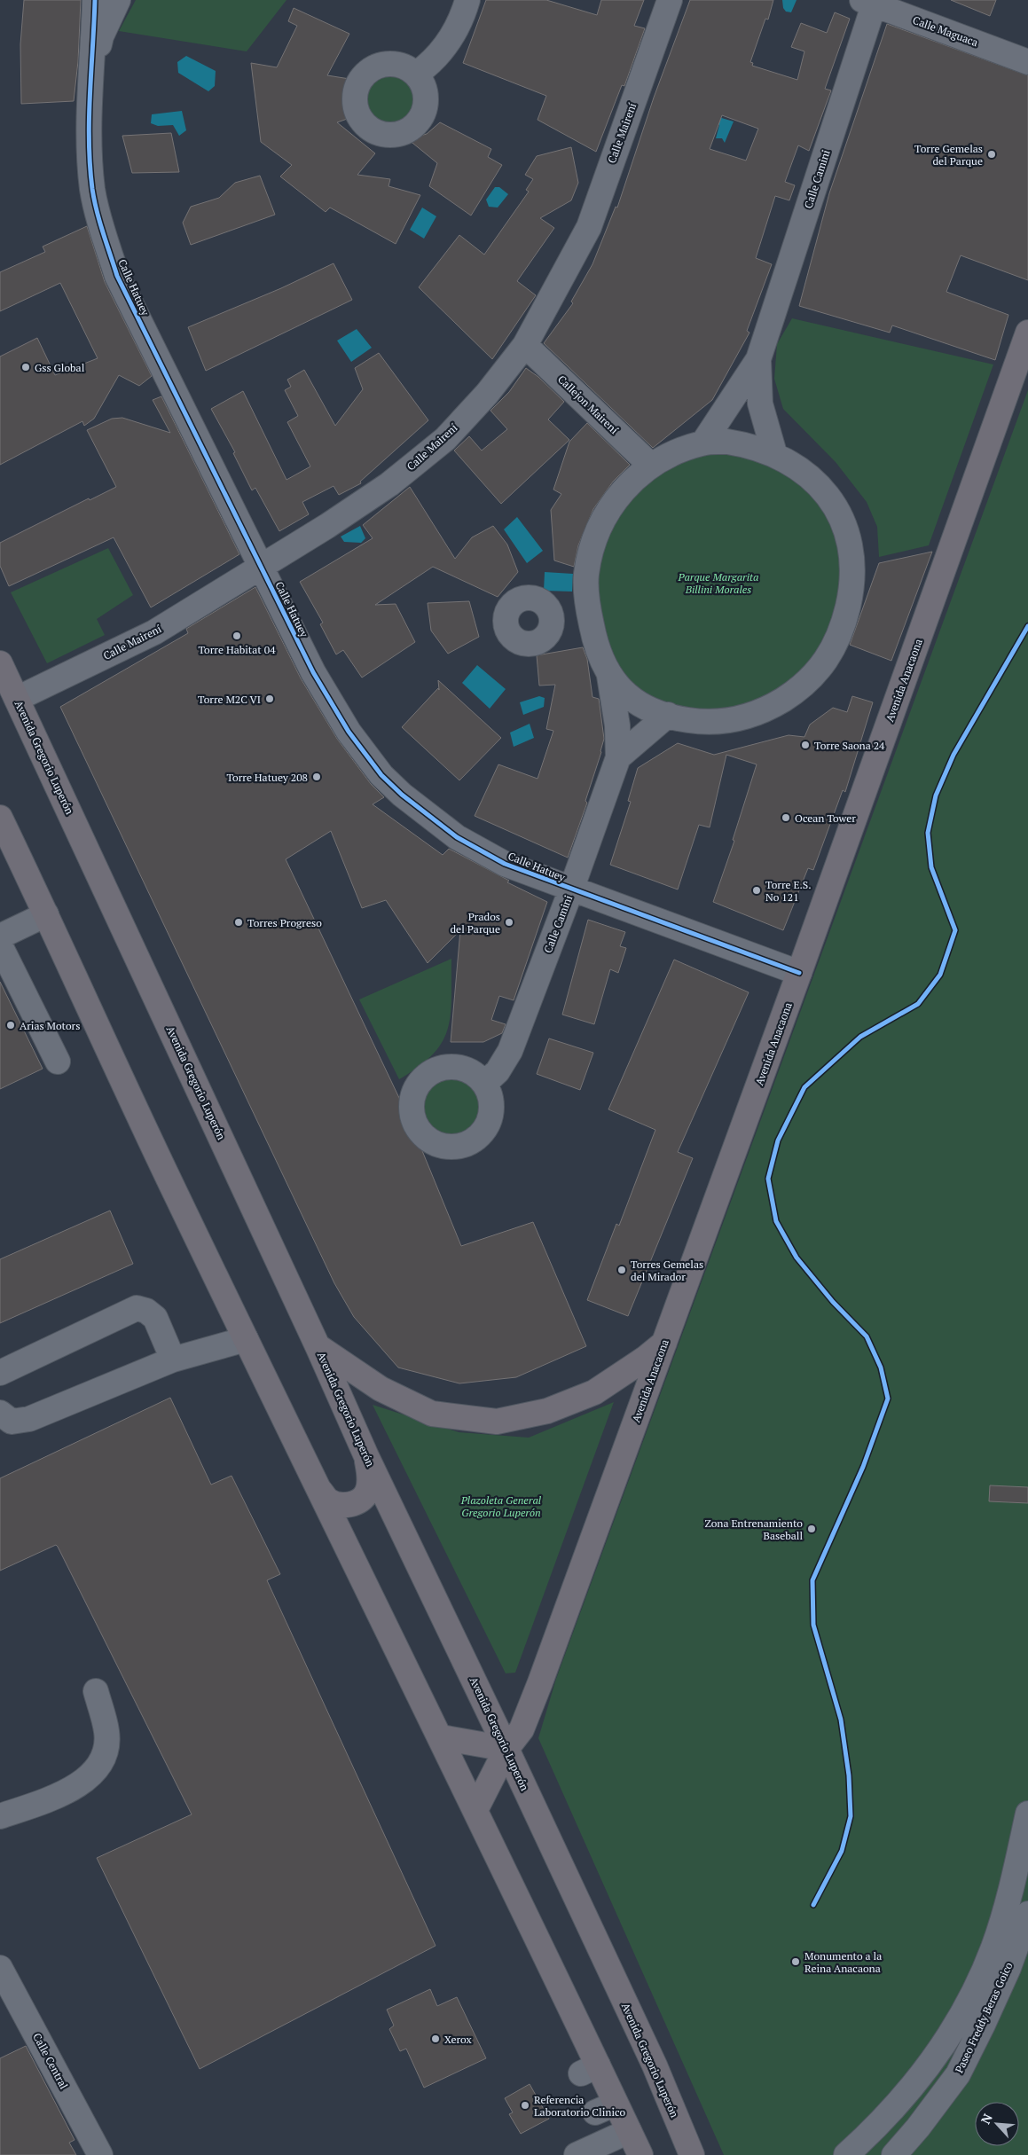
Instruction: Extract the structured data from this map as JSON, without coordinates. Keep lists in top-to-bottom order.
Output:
{
  "streets": {
    "main road": ["Avenida Anacaona", "Avenida Gregorio Luperón"],
    "street": [
      "Calle Maguaca",
      "Calle Mairení",
      "Calle Camini",
      "Calle Hatuey",
      "Callejon Mairení",
      "Paseo Freddy Beras Goico",
      "Calle Central"
    ]
  },
  "crossings": [
    ["Calle Maguaca", "Calle Camini"],
    ["Calle Mairení", "Calle Hatuey"],
    ["Calle Mairení", "Callejon Mairení"],
    ["Calle Mairení", "Avenida Gregorio Luperón"],
    ["Calle Camini", "Calle Hatuey"],
    ["Calle Hatuey", "Avenida Anacaona"],
    ["Avenida Anacaona", "Avenida Gregorio Luperón"]
  ],
  "parks": ["Parque Margarita Billini Morales", "Plazoleta General Gregorio Luperón"],
  "places": [
    "Torre Gemelas del Parque",
    "Gss Global",
    "Torre Habitat 04",
    "Torre M2C VI",
    "Torre Saona 24",
    "Torre Hatuey 208",
    "Ocean Tower",
    "Torre E.S. No 121",
    "Torres Progreso",
    "Prados del Parque",
    "Arias Motors",
    "Torres Gemelas del Mirador",
    "Zona Entrenamiento Baseball",
    "Monumento a la Reina Anacaona",
    "Xerox",
    "Referencia Laboratorio Clinico"
  ],
  "north": "top left"
}
